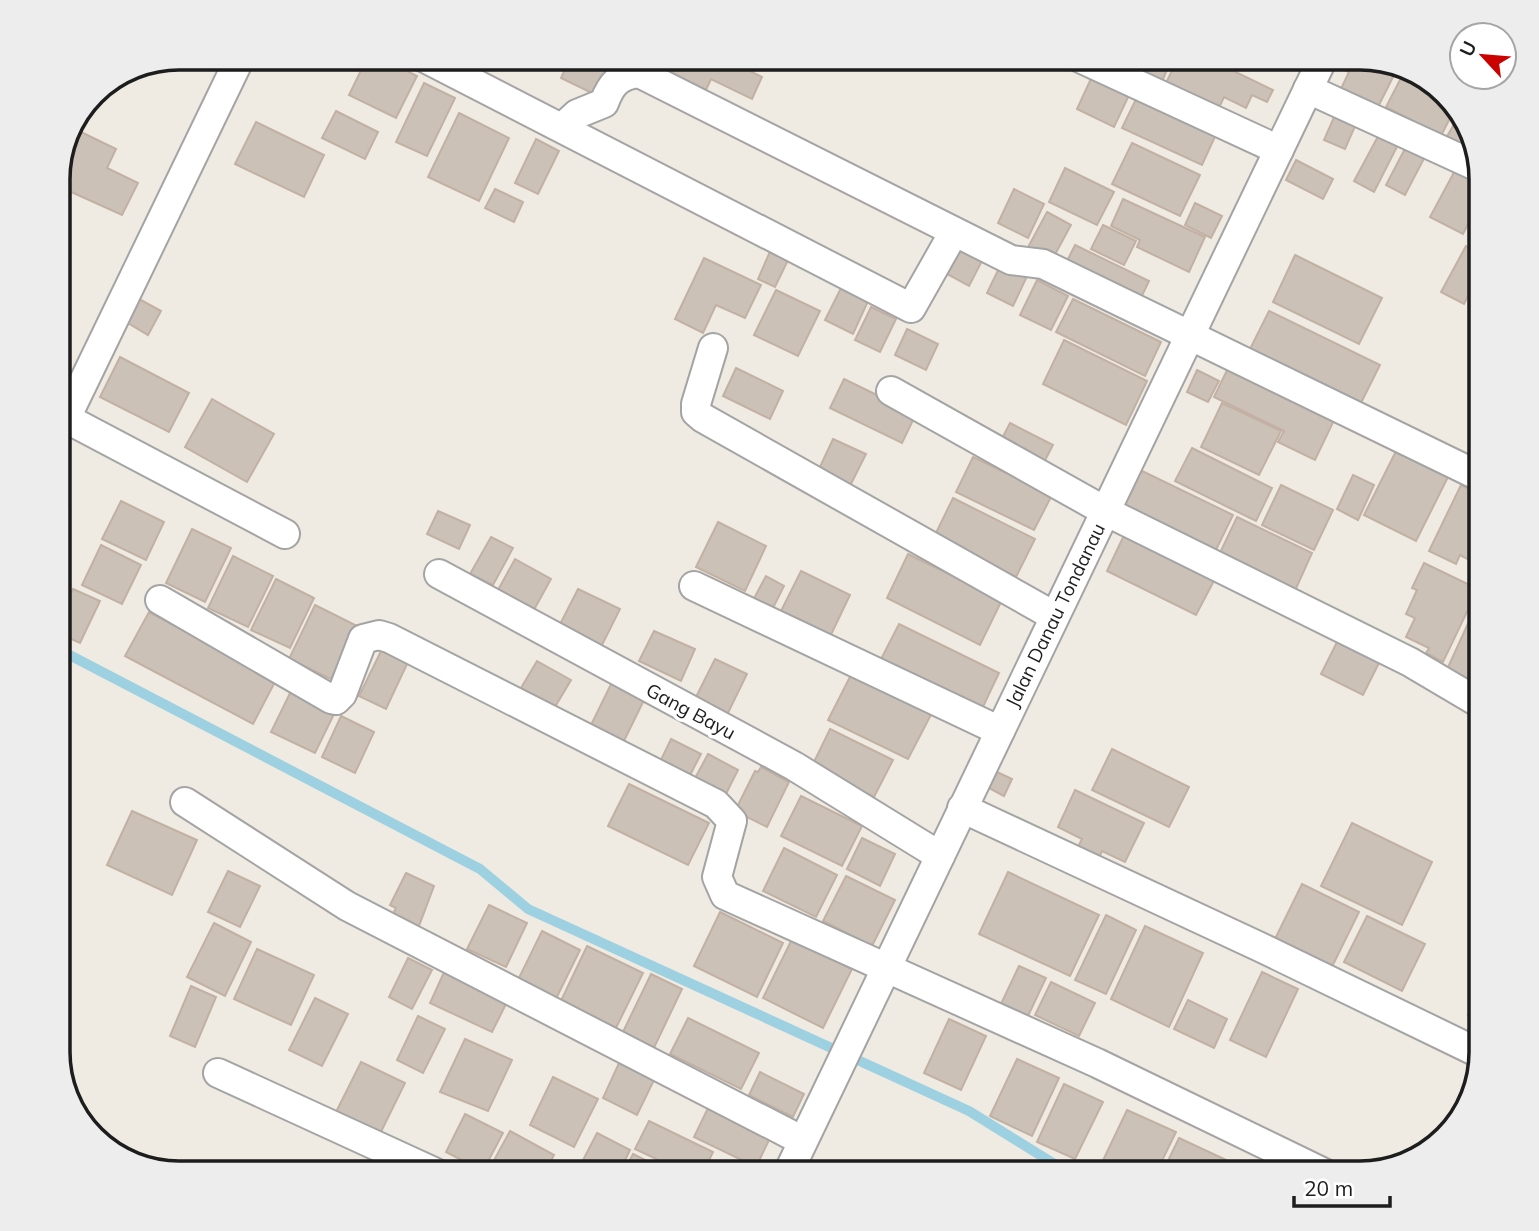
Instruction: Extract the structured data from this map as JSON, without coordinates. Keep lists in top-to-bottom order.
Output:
{
  "streets": {
    "street": ["Jalan Danau Tondanau", "Gang Bayu"]
  },
  "crossings": [
    ["Jalan Danau Tondanau", "Gang Bayu"]
  ],
  "scale_bar": "20 m",
  "north": "top left"
}
